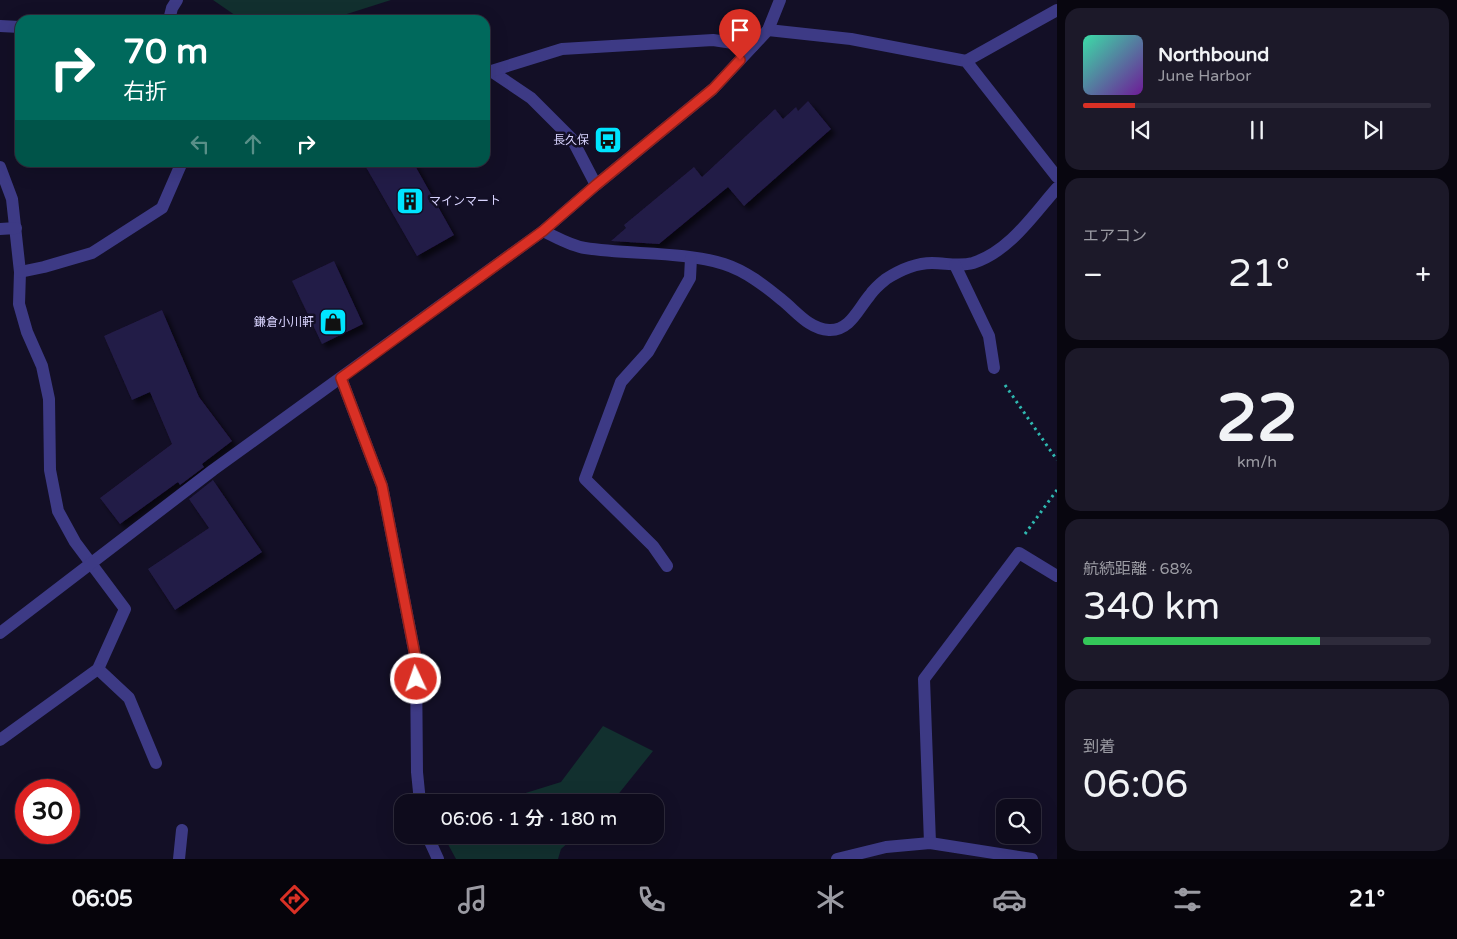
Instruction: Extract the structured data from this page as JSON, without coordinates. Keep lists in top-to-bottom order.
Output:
{
  "places": {
    "bus stop": ["長久保"],
    "building": ["マインマート"],
    "shop": ["鎌倉小川軒"]
  },
  "page": {
    "turn": ["70 m", "右折"],
    "song": ["Northbound", "June Harbor"],
    "tile": [
      "エアコン",
      ["22", "km/h"],
      ["航続距離 · 68%", "340 km"],
      ["到着", "06:06"]
    ],
    "heat": ["−", "21°", "+"],
    "limit": "30",
    "trip": "06:06 · 1 分 · 180 m",
    "tabs": ["06:05", "21°"]
  }
}
